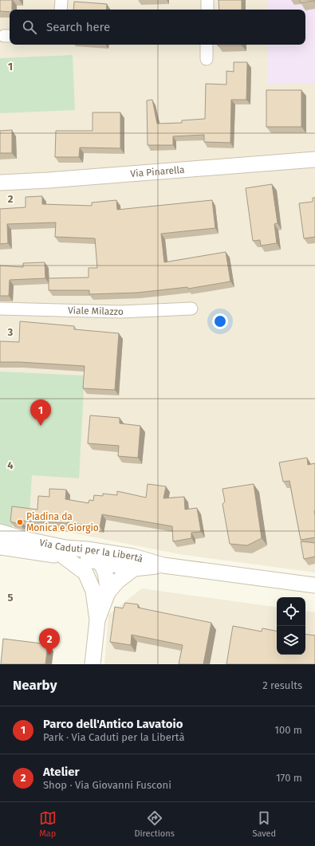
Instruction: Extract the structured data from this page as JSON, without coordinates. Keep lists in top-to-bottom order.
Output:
{
  "streets": {
    "street": ["Via Pinarella", "Viale Milazzo", "Via Caduti per la Libertà"]
  },
  "places": ["Piadina da Monica e Giorgio"],
  "page": {
    "search": "Search here",
    "pins": ["1", "2"],
    "heading": ["Nearby", "2 results"],
    "list": [
      {
        "mark": "1",
        "name": "Parco dell'Antico Lavatoio",
        "note": "Park · Via Caduti per la Libertà",
        "value": "100 m"
      },
      {
        "mark": "2",
        "name": "Atelier",
        "note": "Shop · Via Giovanni Fusconi",
        "value": "170 m"
      }
    ],
    "nav": ["Map", "Directions", "Saved"]
  },
  "grid": {
    "rows": [
      "1",
      "2",
      "3",
      "4",
      "5"
    ]
  }
}
